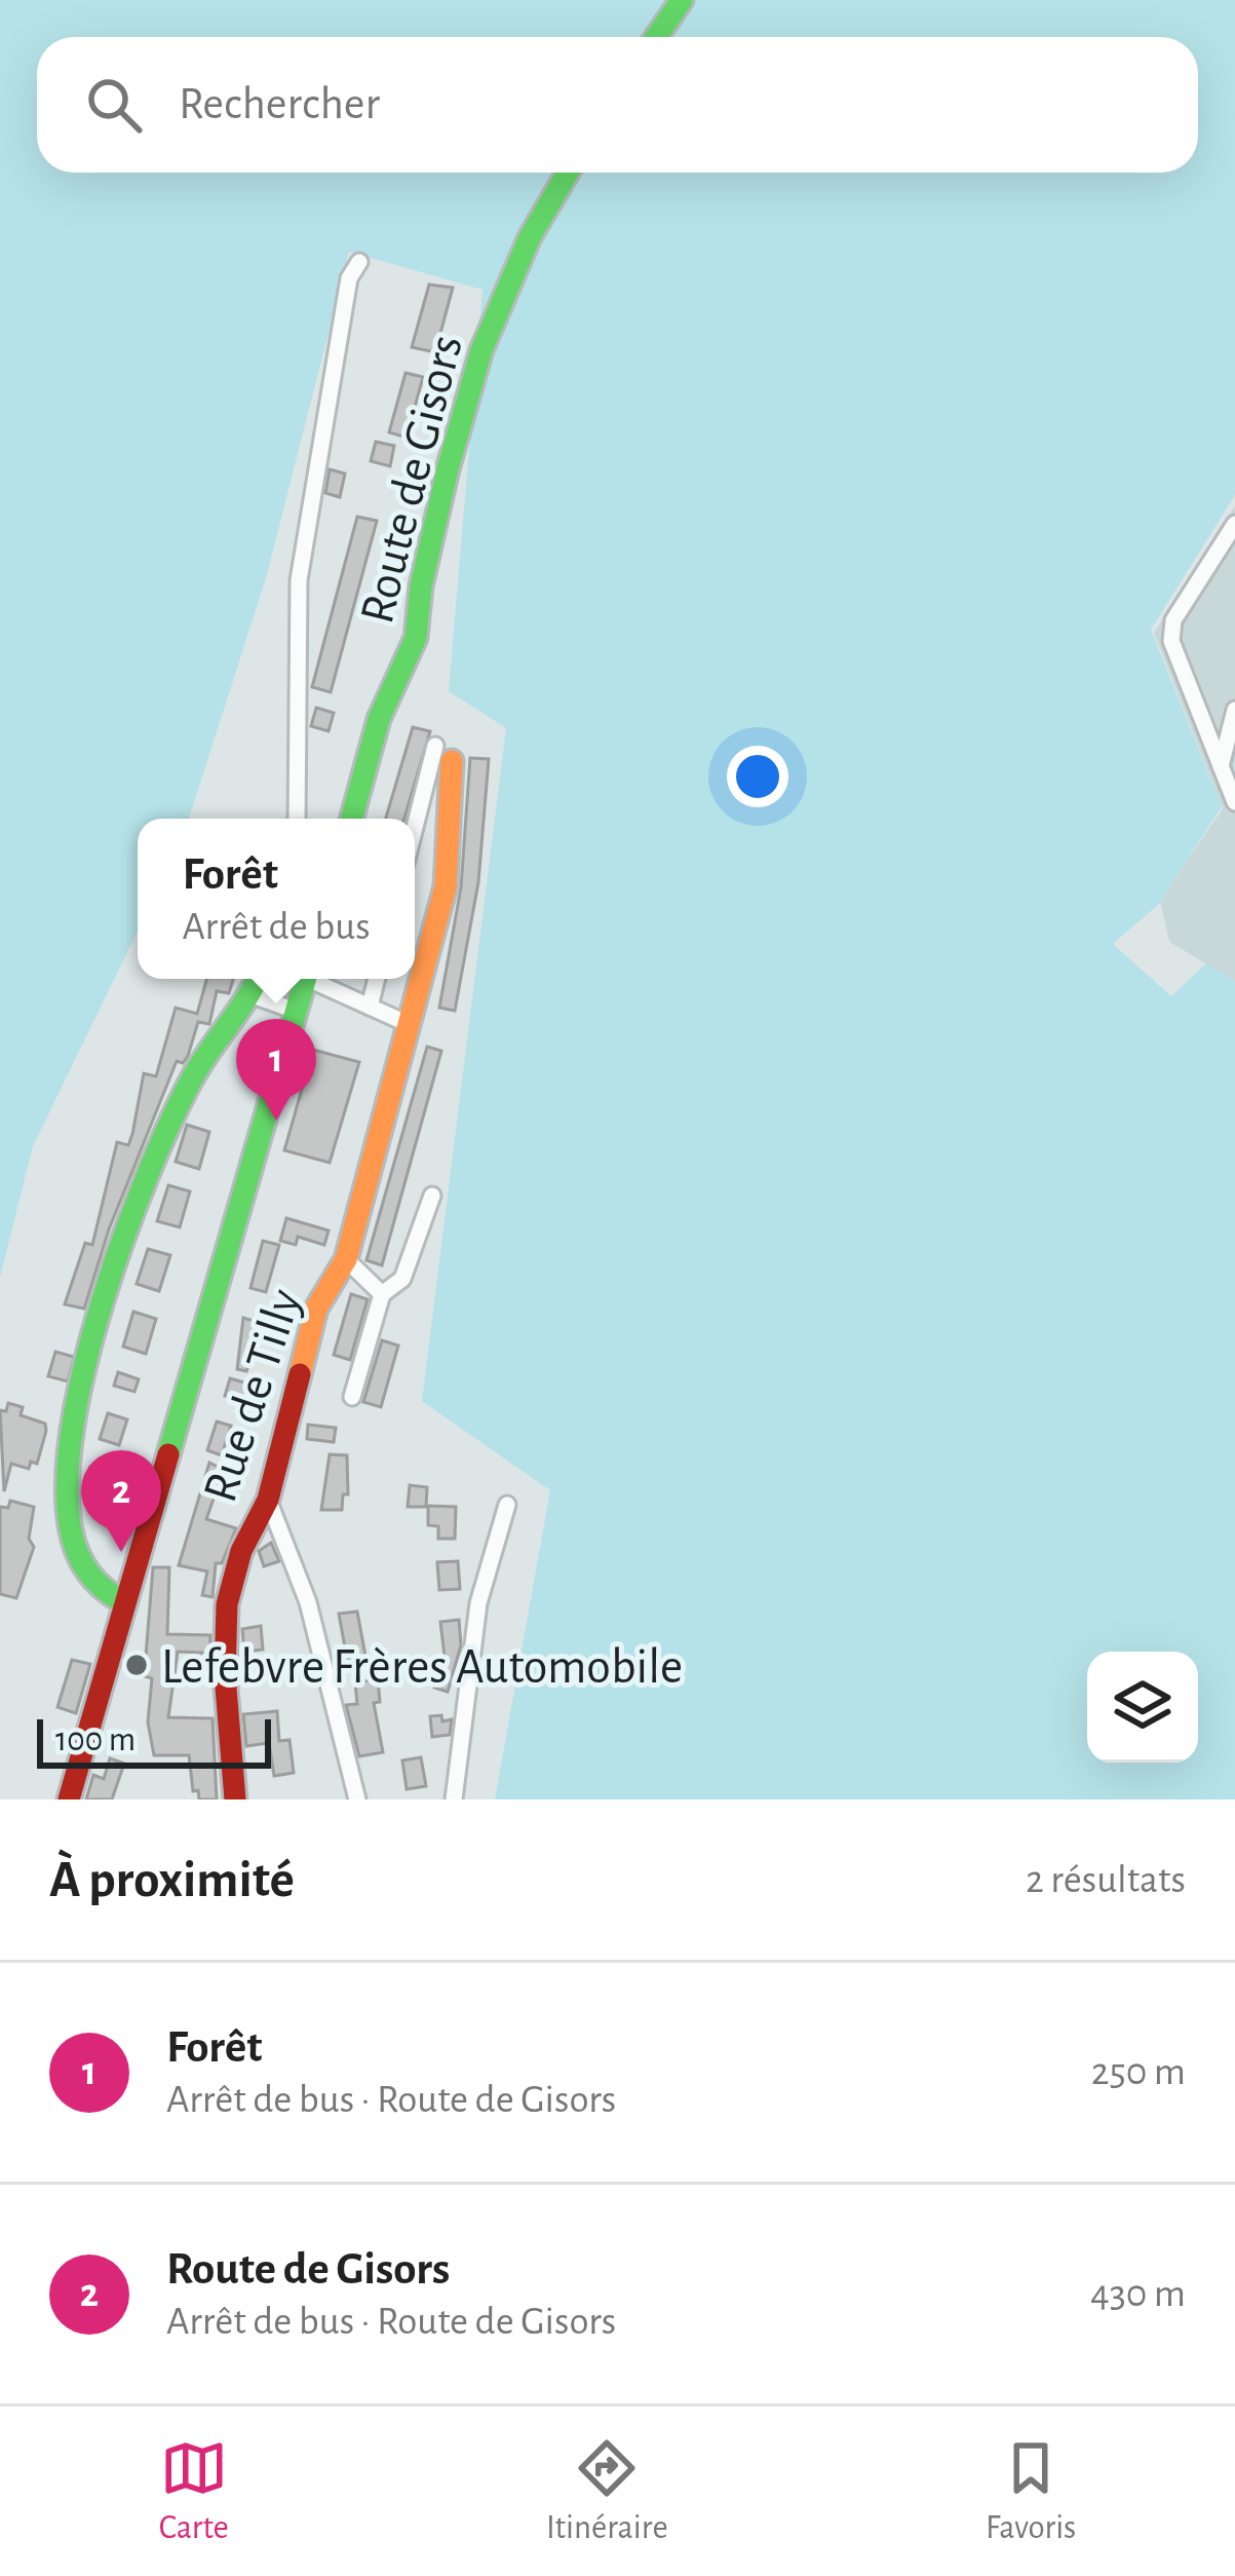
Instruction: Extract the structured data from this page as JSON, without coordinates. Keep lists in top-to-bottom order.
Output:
{
  "streets": {
    "street": ["Route de Gisors", "Rue de Tilly"]
  },
  "places": ["Lefebvre Frères Automobile"],
  "scale_bar": "100 m",
  "page": {
    "search": "Rechercher",
    "popup": ["Forêt", "Arrêt de bus"],
    "pins": ["1", "2"],
    "scale": "100 m",
    "heading": ["À proximité", "2 résultats"],
    "list": [
      {
        "mark": "1",
        "name": "Forêt",
        "note": "Arrêt de bus · Route de Gisors",
        "value": "250 m"
      },
      {
        "mark": "2",
        "name": "Route de Gisors",
        "note": "Arrêt de bus · Route de Gisors",
        "value": "430 m"
      }
    ],
    "nav": ["Carte", "Itinéraire", "Favoris"]
  }
}
